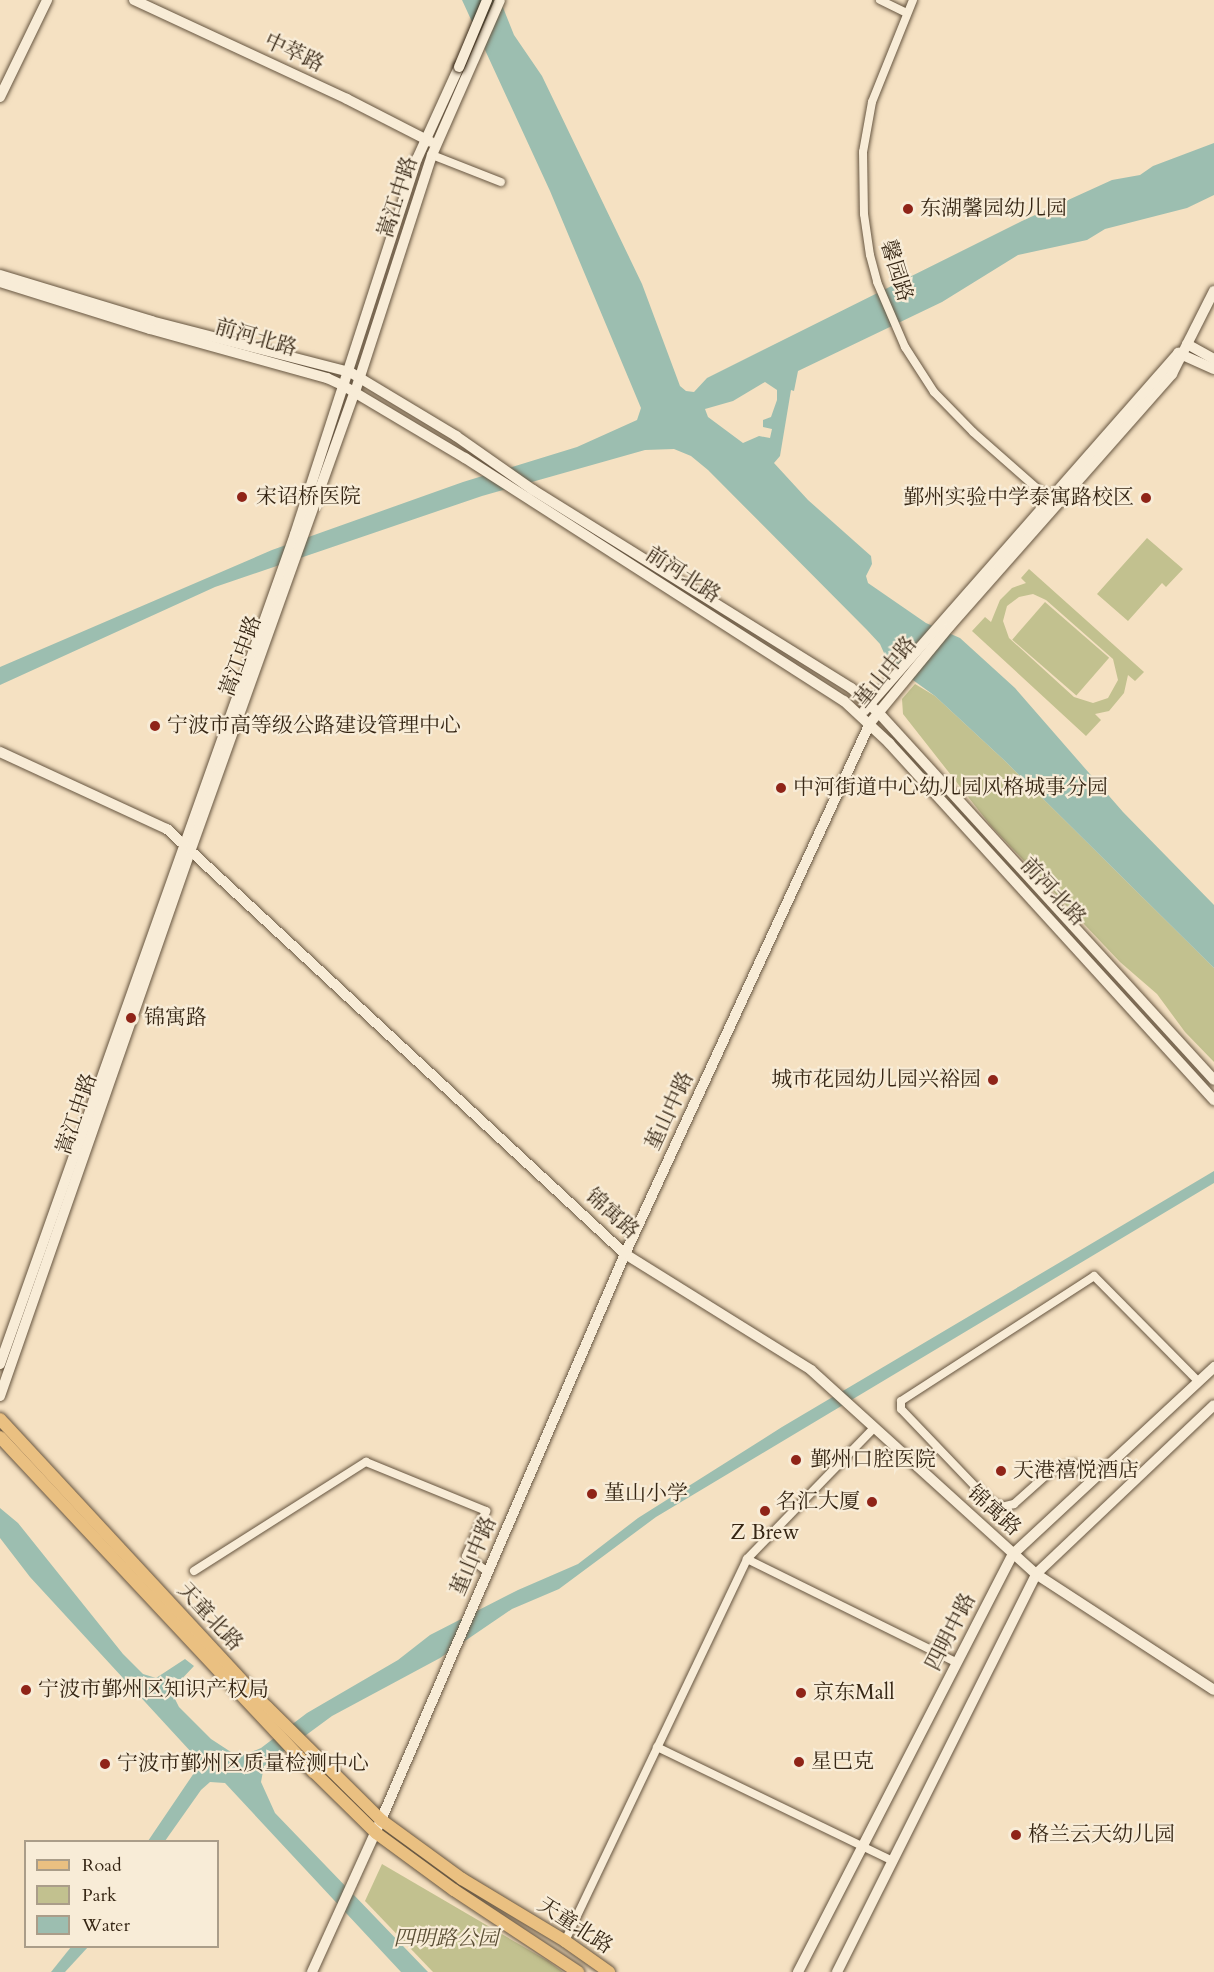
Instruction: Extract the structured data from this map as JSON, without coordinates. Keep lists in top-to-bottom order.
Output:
{
  "streets": {
    "main road": [
      "中萃路",
      "嵩江中路",
      "前河北路",
      "堇山中路",
      "锦寓路",
      "天童北路",
      "四明中路"
    ],
    "street": ["馨园路"]
  },
  "crossings": [
    ["中萃路", "嵩江中路"],
    ["嵩江中路", "前河北路"],
    ["嵩江中路", "锦寓路"],
    ["馨园路", "堇山中路"],
    ["前河北路", "堇山中路"],
    ["堇山中路", "锦寓路"],
    ["堇山中路", "天童北路"],
    ["锦寓路", "四明中路"]
  ],
  "parks": ["四明路公园"],
  "places": [
    "东湖馨园幼儿园",
    "宋诏桥医院",
    "鄞州实验中学泰寓路校区",
    "宁波市高等级公路建设管理中心",
    "中河街道中心幼儿园风格城事分园",
    "锦寓路",
    "城市花园幼儿园兴裕园",
    "鄞州口腔医院",
    "天港禧悦酒店",
    "堇山小学",
    "名汇大厦",
    "Z Brew",
    "宁波市鄞州区知识产权局",
    "京东Mall",
    "星巴克",
    "宁波市鄞州区质量检测中心",
    "格兰云天幼儿园"
  ],
  "legend": ["Road", "Park", "Water"]
}
